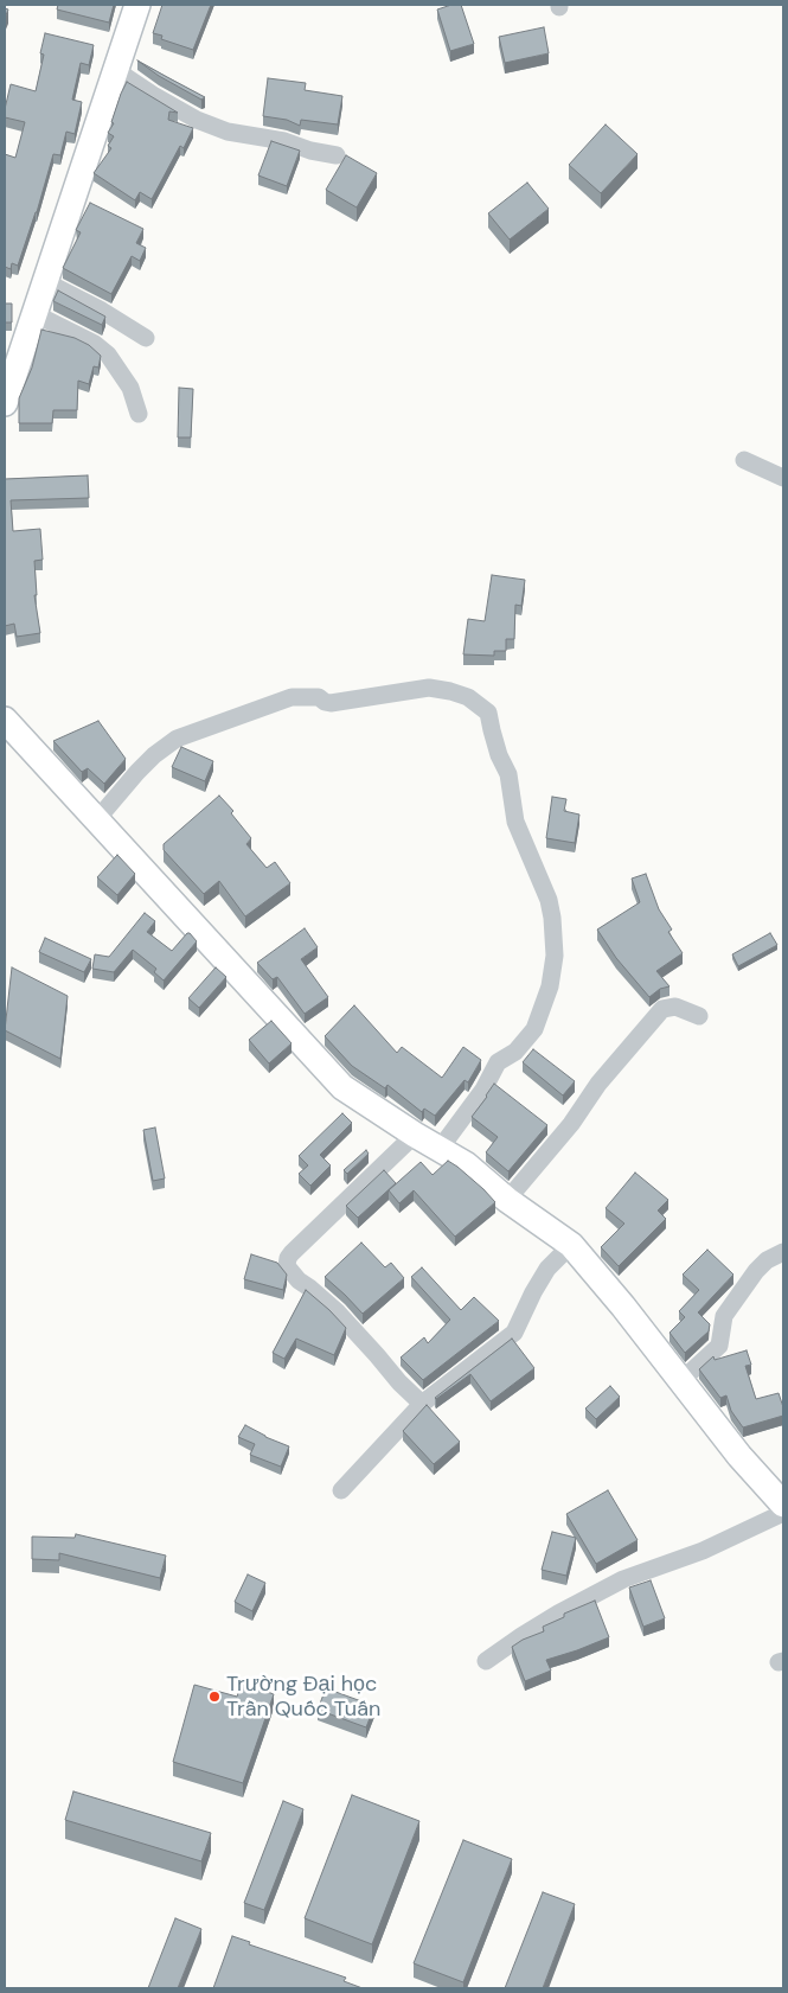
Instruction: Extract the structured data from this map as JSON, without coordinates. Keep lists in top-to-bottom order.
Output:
{
  "places": ["Trường Đại học Trần Quốc Tuấn"]
}
